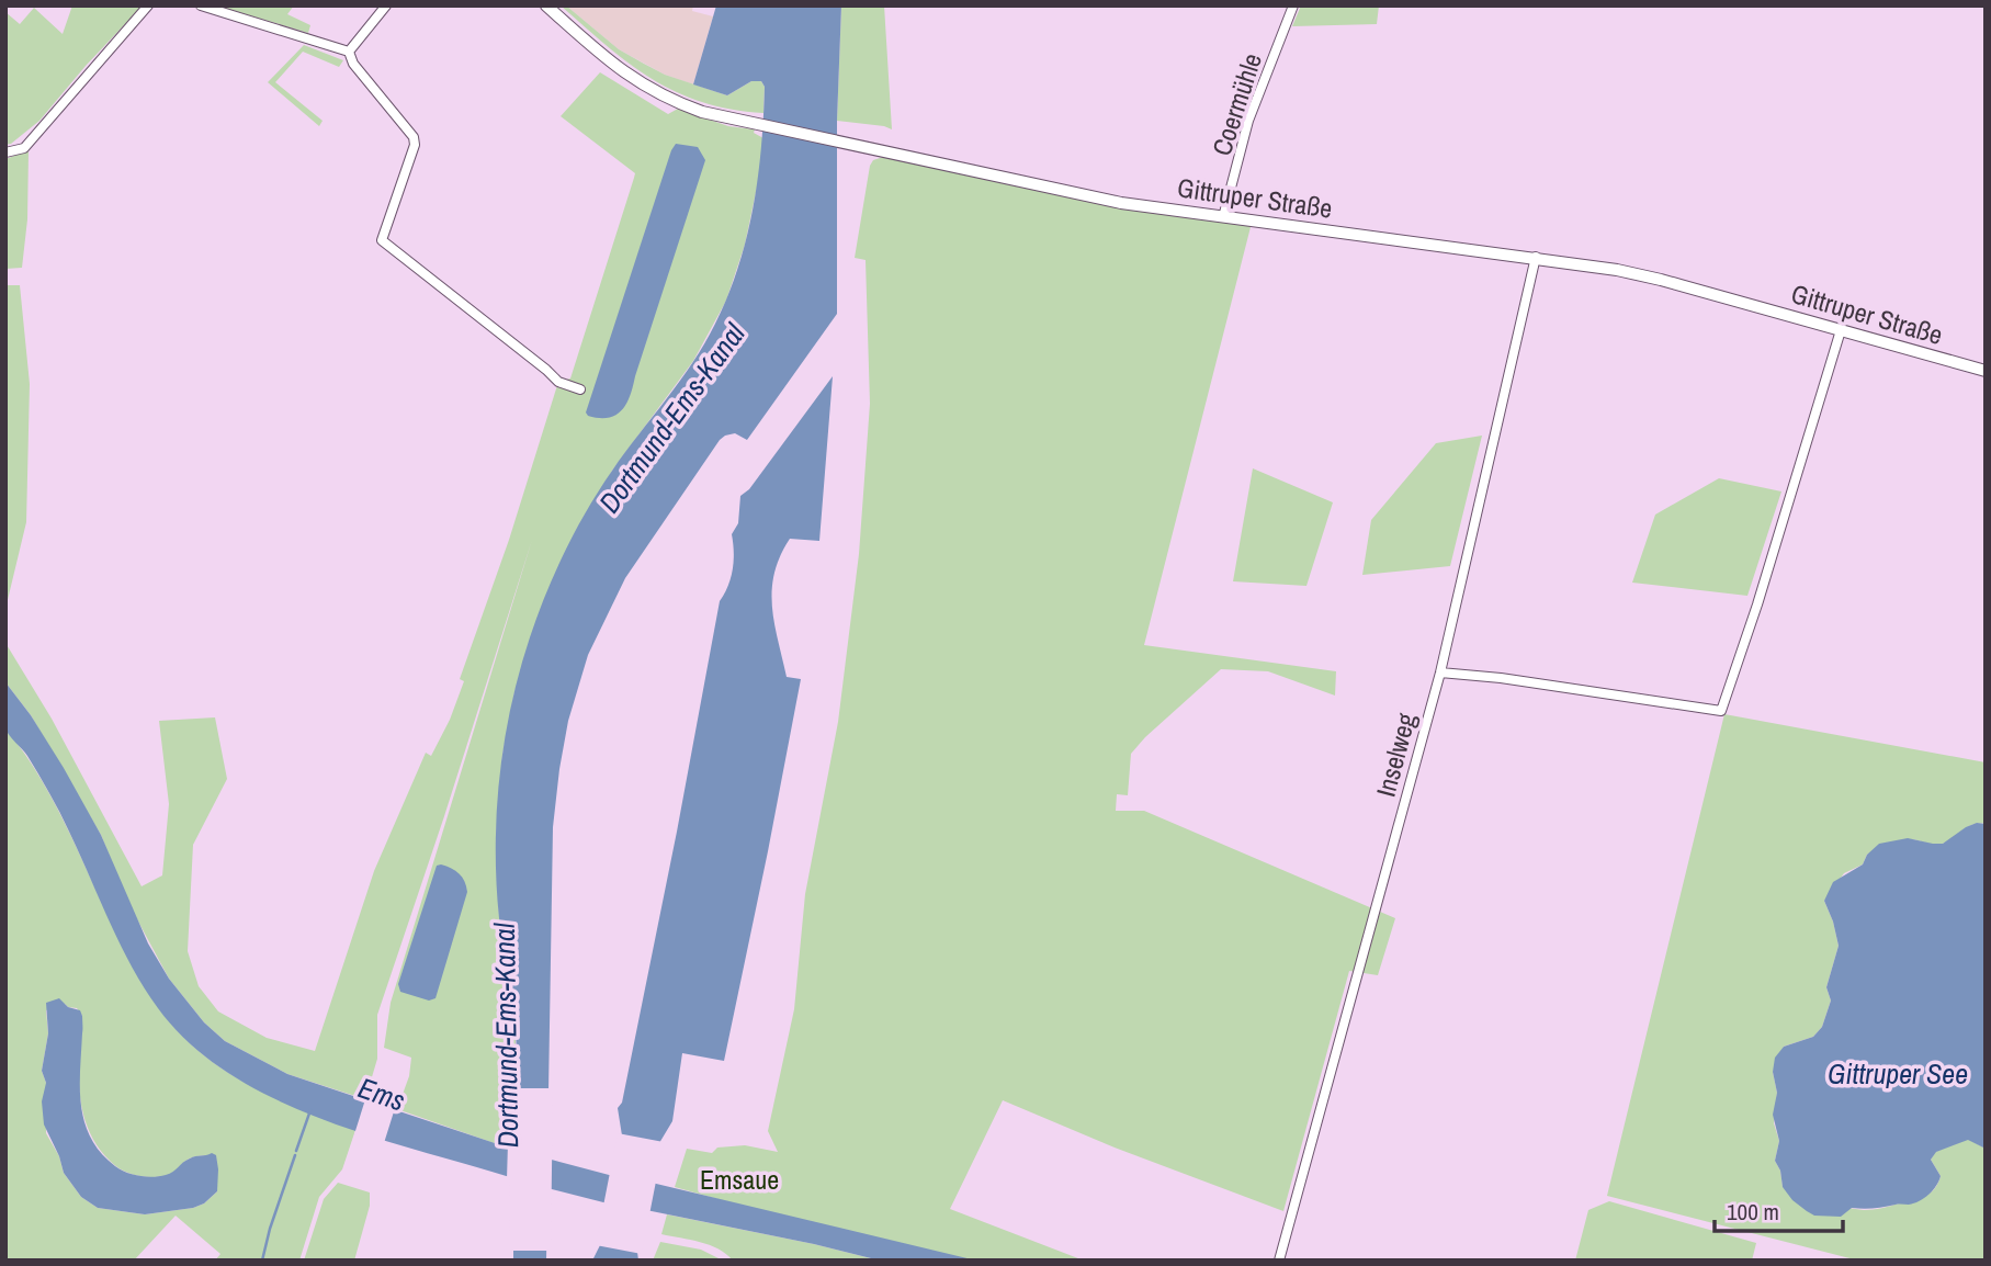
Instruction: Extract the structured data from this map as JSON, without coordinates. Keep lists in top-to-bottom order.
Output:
{
  "streets": {
    "street": ["Coermühle", "Gittruper Straße", "Inselweg"]
  },
  "crossings": [
    ["Coermühle", "Gittruper Straße"],
    ["Gittruper Straße", "Inselweg"]
  ],
  "water": ["Dortmund-Ems-Kanal", "Gittruper See", "Ems"],
  "parks": ["Emsaue"],
  "scale_bar": "100 m"
}
